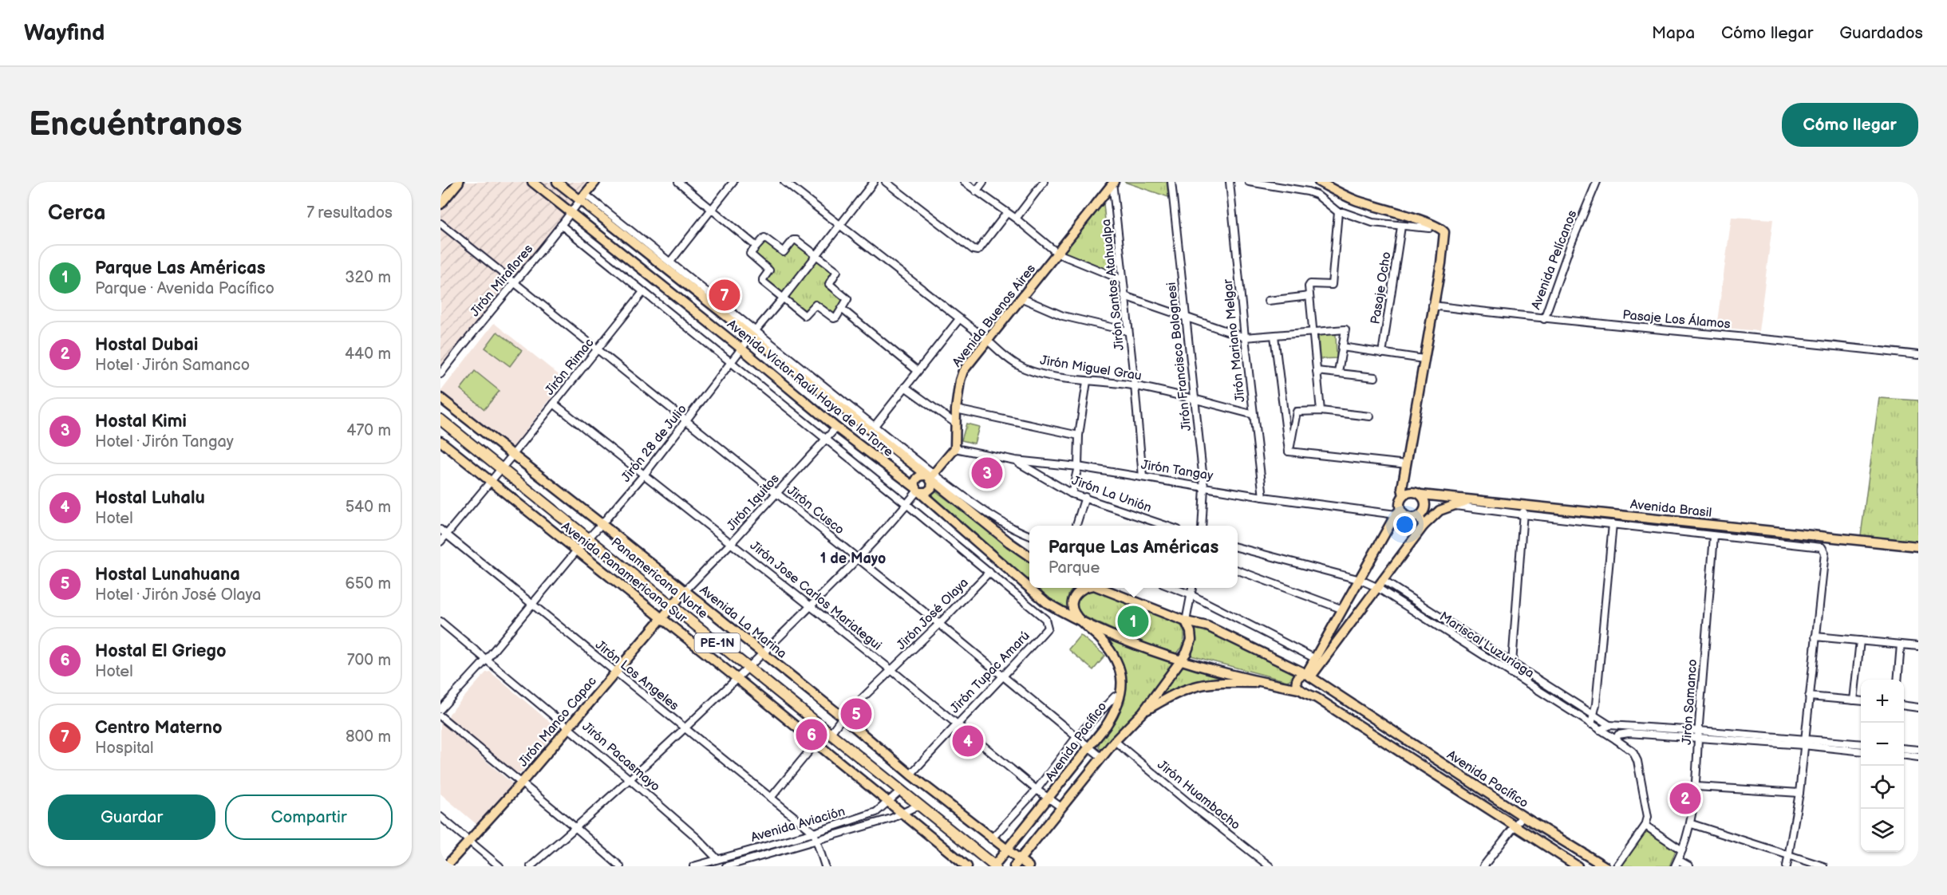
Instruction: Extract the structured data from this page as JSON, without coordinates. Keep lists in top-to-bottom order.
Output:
{
  "streets": {
    "highway": ["Panamericana Norte", "PE-1N"],
    "main road": [
      "Avenida Buenos Aires",
      "Avenida Victor Raúl Haya de la Torre",
      "Avenida Brasil",
      "Avenida Panamericana Sur",
      "Avenida La Marina",
      "Jirón Manco Capac",
      "Avenida Pacífico"
    ],
    "street": [
      "Avenida Pelícanos",
      "Jirón Miraflores",
      "Jirón Santos Atahualpa",
      "Pasaje Ocho",
      "Pasaje Los Álamos",
      "Jirón Mariano Melgar",
      "Jirón Francisco Bolognesi",
      "Jirón Rimac",
      "Jirón Miguel Grau",
      "Jirón 28 de Julio",
      "Jirón Tangay",
      "Jirón La Unión",
      "Jirón Iquitos",
      "Jirón Cusco",
      "Jirón Jose Carlos Mariategui",
      "Jirón José Olaya",
      "Mariscal Luzuriaga",
      "Jirón Tupac Amarú",
      "Jirón Los Angeles",
      "Jirón Samanco",
      "Jirón Pacasmayo",
      "Jirón Huambacho",
      "Avenida Aviación"
    ]
  },
  "crossings": [
    ["Avenida Pelícanos", "Pasaje Los Álamos"],
    ["Jirón Miraflores", "Avenida Victor Raúl Haya de la Torre"],
    ["Jirón Miraflores", "Jirón Cusco"],
    ["Jirón Santos Atahualpa", "Avenida Buenos Aires"],
    ["Jirón Santos Atahualpa", "Jirón Miguel Grau"],
    ["Jirón Santos Atahualpa", "Jirón Tangay"],
    ["Avenida Buenos Aires", "Jirón Miguel Grau"],
    ["Avenida Buenos Aires", "Jirón Tangay"],
    ["Jirón Mariano Melgar", "Jirón Miguel Grau"],
    ["Jirón Mariano Melgar", "Jirón Tangay"],
    ["Jirón Francisco Bolognesi", "Jirón Miguel Grau"],
    ["Jirón Francisco Bolognesi", "Jirón Tangay"],
    ["Jirón Rimac", "Jirón Cusco"],
    ["Jirón Rimac", "Avenida Panamericana Sur"],
    ["Jirón Rimac", "Panamericana Norte"],
    ["Jirón Rimac", "Jirón Jose Carlos Mariategui"],
    ["Jirón Rimac", "Avenida La Marina"],
    ["Jirón Rimac", "Jirón Los Angeles"],
    ["Jirón Miguel Grau", "Jirón 28 de Julio"],
    ["Avenida Victor Raúl Haya de la Torre", "Jirón 28 de Julio"],
    ["Avenida Victor Raúl Haya de la Torre", "Jirón Iquitos"],
    ["Avenida Victor Raúl Haya de la Torre", "Avenida Pacífico"],
    ["Jirón 28 de Julio", "Jirón Cusco"],
    ["Jirón 28 de Julio", "Avenida Panamericana Sur"],
    ["Jirón 28 de Julio", "Panamericana Norte"],
    ["Jirón 28 de Julio", "Jirón Jose Carlos Mariategui"],
    ["Jirón 28 de Julio", "Avenida La Marina"],
    ["Jirón 28 de Julio", "Jirón Los Angeles"],
    ["Jirón 28 de Julio", "Jirón Pacasmayo"],
    ["Jirón Tangay", "Jirón La Unión"],
    ["Jirón Tangay", "Avenida Brasil"],
    ["Jirón Iquitos", "Jirón Cusco"],
    ["Jirón Iquitos", "Jirón Jose Carlos Mariategui"],
    ["Jirón Iquitos", "Avenida La Marina"],
    ["Jirón Iquitos", "Jirón Manco Capac"],
    ["Jirón Cusco", "Jirón José Olaya"],
    ["Jirón Cusco", "Jirón Tupac Amarú"],
    ["Jirón Cusco", "Avenida Pacífico"],
    ["Avenida Panamericana Sur", "Jirón Manco Capac"],
    ["Avenida Panamericana Sur", "Avenida Aviación"],
    ["Panamericana Norte", "Jirón José Olaya"],
    ["Panamericana Norte", "Jirón Manco Capac"],
    ["Panamericana Norte", "Avenida Pacífico"],
    ["Panamericana Norte", "Avenida Aviación"],
    ["Jirón Jose Carlos Mariategui", "Jirón José Olaya"],
    ["Jirón Jose Carlos Mariategui", "Jirón Tupac Amarú"],
    ["Jirón Jose Carlos Mariategui", "Avenida Pacífico"],
    ["Jirón José Olaya", "Avenida La Marina"],
    ["Jirón José Olaya", "Jirón Tupac Amarú"],
    ["Avenida La Marina", "Jirón Tupac Amarú"],
    ["Avenida La Marina", "Jirón Manco Capac"],
    ["Avenida La Marina", "Avenida Pacífico"],
    ["Mariscal Luzuriaga", "Jirón Samanco"],
    ["Jirón Los Angeles", "Jirón Manco Capac"],
    ["Jirón Los Angeles", "Avenida Aviación"],
    ["Jirón Manco Capac", "Jirón Pacasmayo"],
    ["Avenida Pacífico", "Jirón Huambacho"],
    ["Jirón Pacasmayo", "Avenida Aviación"]
  ],
  "districts": ["1 de Mayo"],
  "page": {
    "header": "Wayfind",
    "nav": ["Mapa", "Cómo llegar", "Guardados"],
    "buttons": [
      "Cómo llegar",
      ["Guardar", "Compartir"]
    ],
    "title": "Encuéntranos",
    "heading": ["Cerca", "7 resultados"],
    "list": [
      {
        "mark": "1",
        "name": "Parque Las Américas",
        "note": "Parque · Avenida Pacífico",
        "value": "320 m"
      },
      {
        "mark": "2",
        "name": "Hostal Dubai",
        "note": "Hotel · Jirón Samanco",
        "value": "440 m"
      },
      {
        "mark": "3",
        "name": "Hostal Kimi",
        "note": "Hotel · Jirón Tangay",
        "value": "470 m"
      },
      {
        "mark": "4",
        "name": "Hostal Luhalu",
        "note": "Hotel",
        "value": "540 m"
      },
      {
        "mark": "5",
        "name": "Hostal Lunahuana",
        "note": "Hotel · Jirón José Olaya",
        "value": "650 m"
      },
      {
        "mark": "6",
        "name": "Hostal El Griego",
        "note": "Hotel",
        "value": "700 m"
      },
      {
        "mark": "7",
        "name": "Centro Materno",
        "note": "Hospital",
        "value": "800 m"
      }
    ],
    "pins": [
      "7",
      "3",
      "1",
      "5",
      "6",
      "4",
      "2"
    ],
    "popup": ["Parque Las Américas", "Parque"],
    "map_buttons": ["+", "−"]
  }
}
